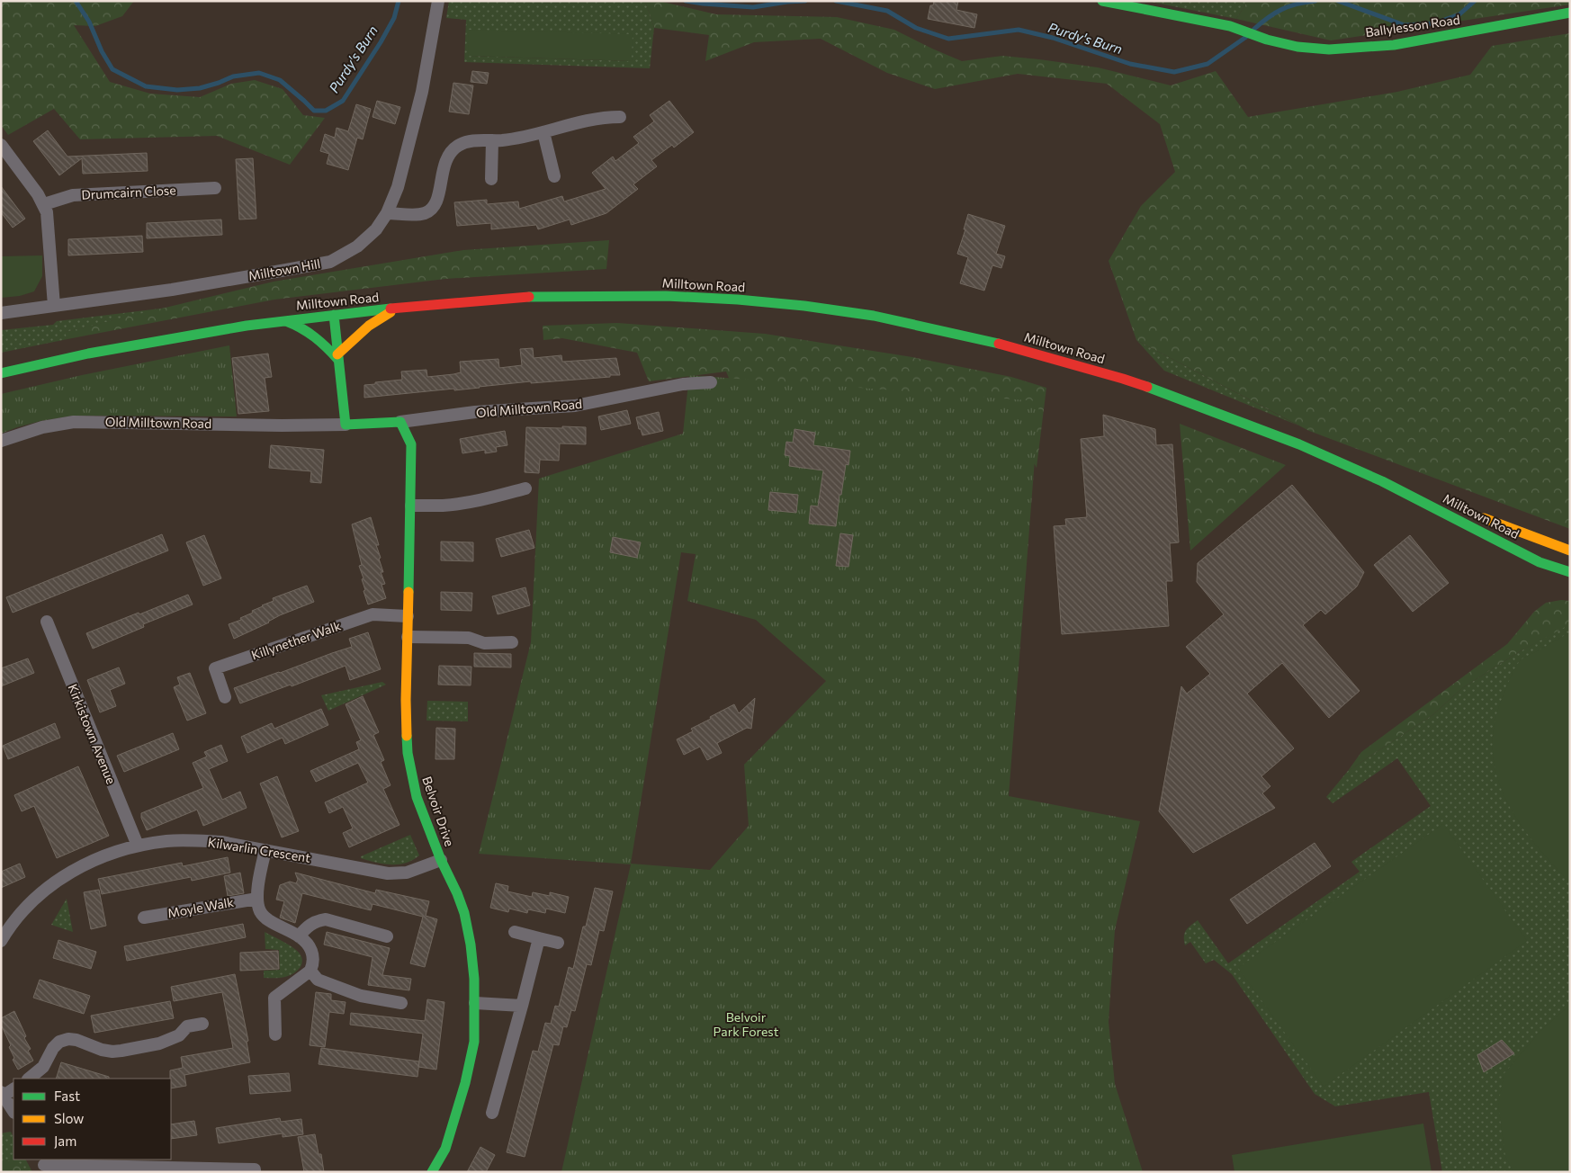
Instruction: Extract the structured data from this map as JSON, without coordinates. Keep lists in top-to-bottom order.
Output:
{
  "streets": {
    "main road": [
      "Ballylesson Road",
      "Milltown Road",
      "Old Milltown Road",
      "Belvoir Drive"
    ],
    "street": [
      "Drumcairn Close",
      "Milltown Hill",
      "Killynether Walk",
      "Kirkistown Avenue",
      "Kilwarlin Crescent",
      "Moyle Walk"
    ]
  },
  "crossings": [
    ["Old Milltown Road", "Belvoir Drive"],
    ["Killynether Walk", "Belvoir Drive"],
    ["Kirkistown Avenue", "Kilwarlin Crescent"],
    ["Belvoir Drive", "Kilwarlin Crescent"]
  ],
  "water": ["Purdy's Burn"],
  "parks": ["Belvoir Park Forest"],
  "legend": ["Fast", "Slow", "Jam"]
}
